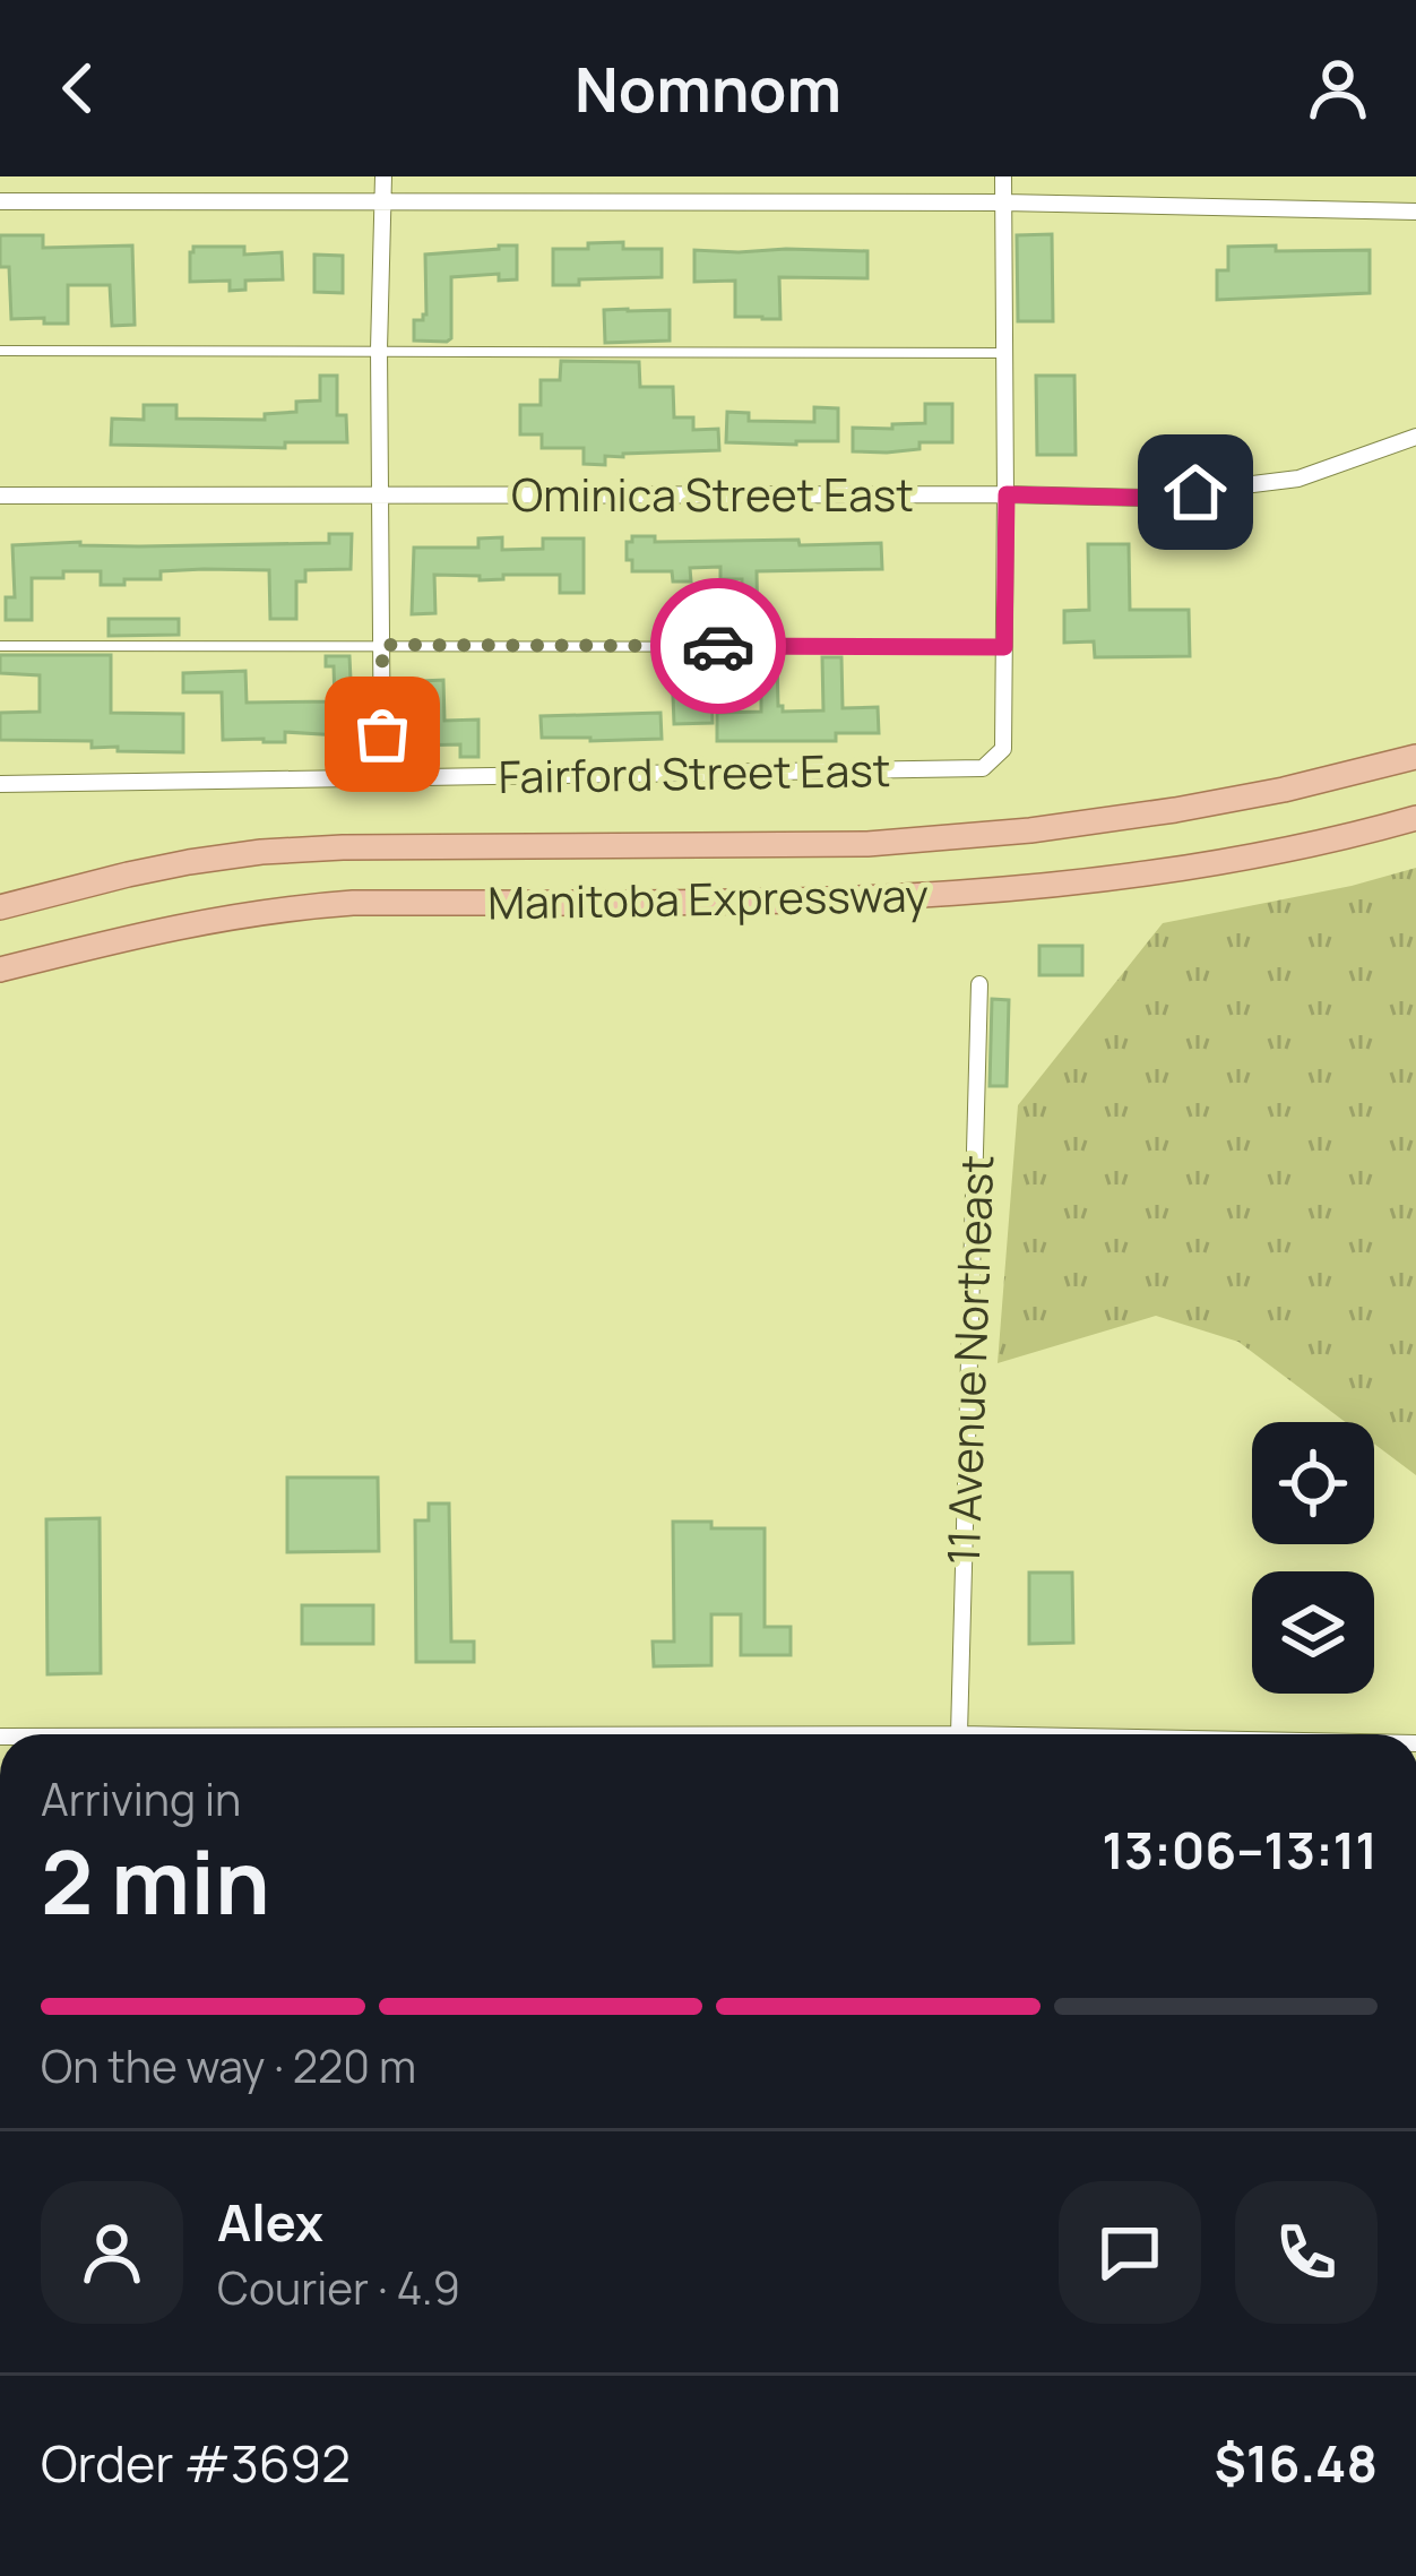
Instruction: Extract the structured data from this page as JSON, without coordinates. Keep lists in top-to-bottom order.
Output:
{
  "streets": {
    "main road": ["Manitoba Expressway"],
    "street": ["Ominica Street East", "Fairford Street East", "11 Avenue Northeast"]
  },
  "page": {
    "header": "Nomnom",
    "heading": ["2 min", "Arriving in", "13:06–13:11"],
    "panel": [
      "Alex",
      "Courier · 4.9",
      "Order #3692",
      "$16.48"
    ],
    "bar": "On the way · 220 m"
  }
}
